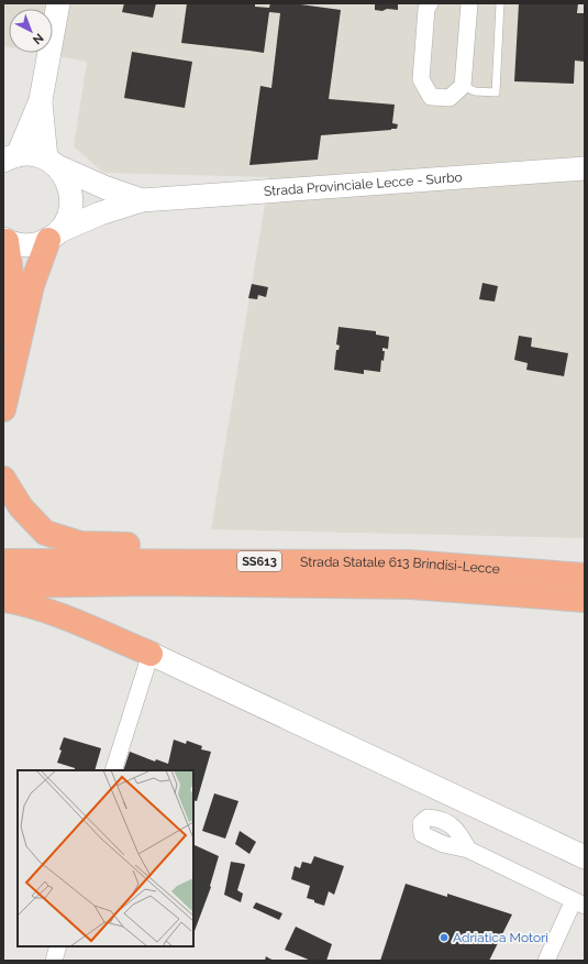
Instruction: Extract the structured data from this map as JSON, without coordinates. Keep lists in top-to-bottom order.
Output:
{
  "streets": {
    "highway": ["SS613", "Strada Statale 613 Brindisi-Lecce"],
    "street": ["Strada Provinciale Lecce - Surbo"]
  },
  "places": ["Adriatica Motori"],
  "north": "bottom right"
}
